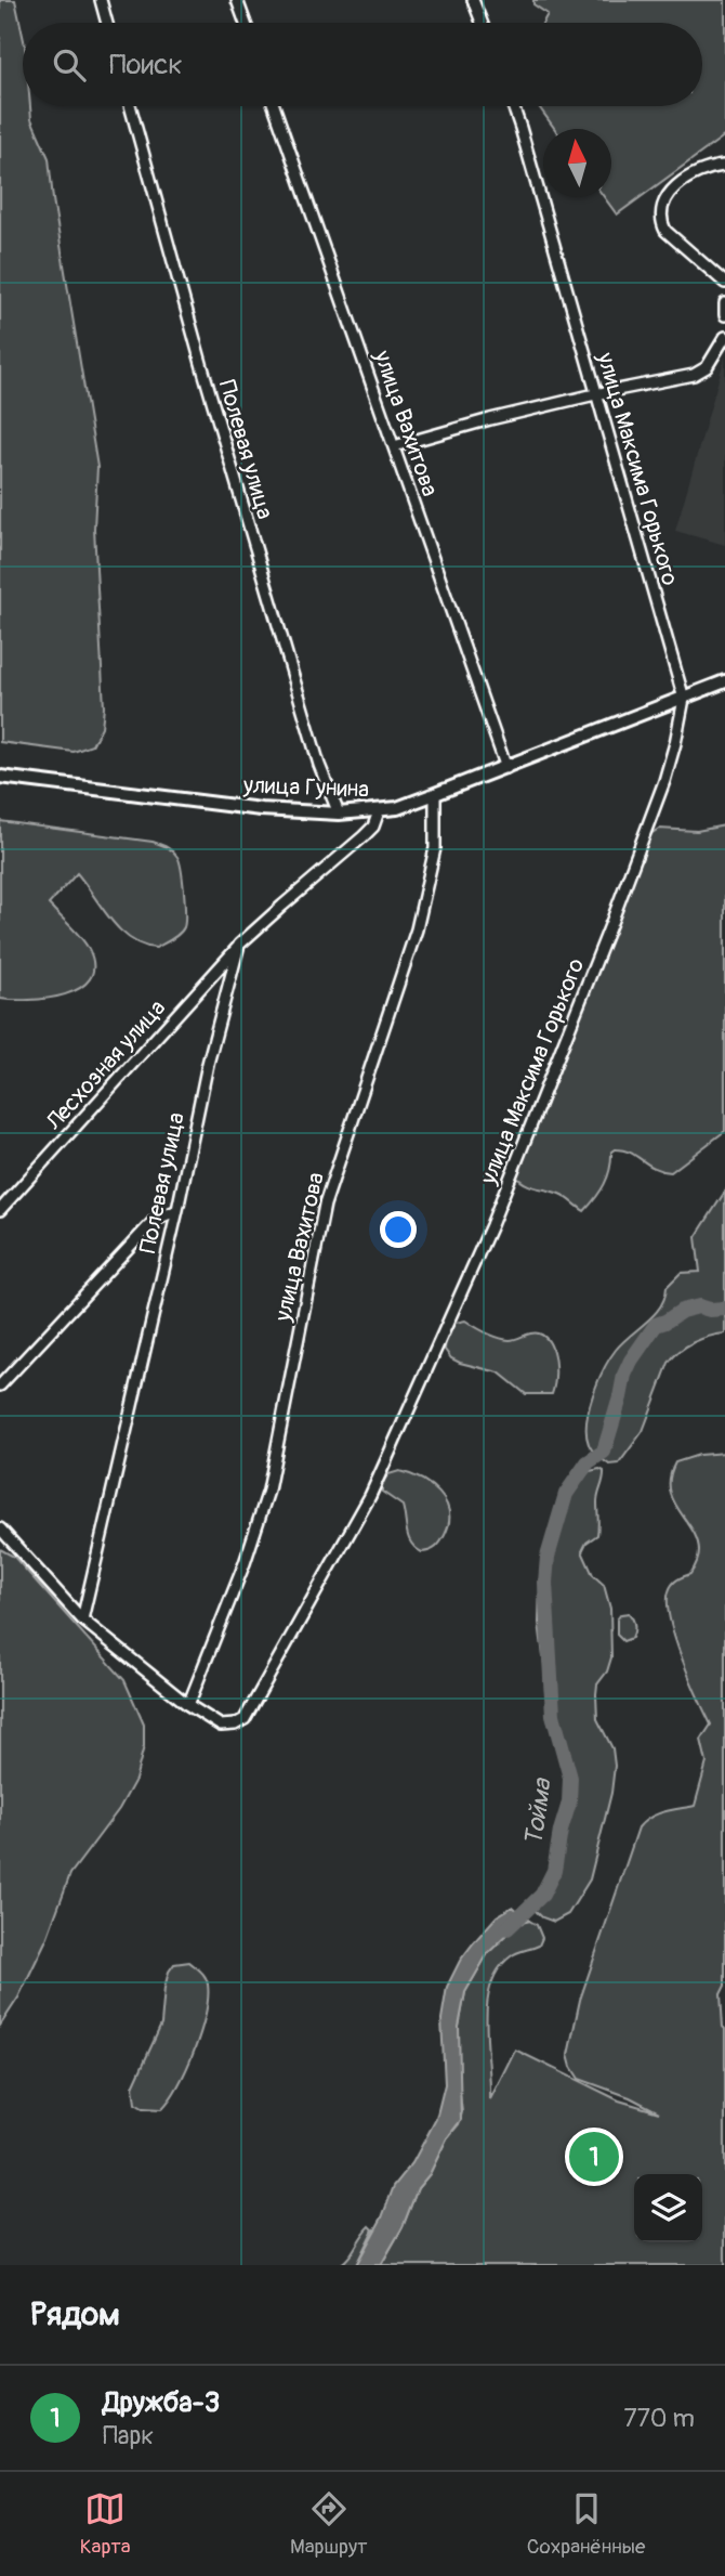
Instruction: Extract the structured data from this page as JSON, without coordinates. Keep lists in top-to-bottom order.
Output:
{
  "streets": {
    "main road": ["улица Гунина"],
    "street": [
      "улица Вахитова",
      "Полевая улица",
      "улица Максима Горького",
      "Лесхозная улица"
    ]
  },
  "crossings": [
    ["улица Вахитова", "улица Максима Горького"],
    ["улица Вахитова", "улица Гунина"],
    ["Полевая улица", "улица Максима Горького"],
    ["Полевая улица", "улица Гунина"],
    ["Полевая улица", "Лесхозная улица"],
    ["улица Максима Горького", "улица Гунина"]
  ],
  "water": ["Тойма"],
  "north": "top",
  "page": {
    "search": "Поиск",
    "pins": "1",
    "heading": "Рядом",
    "list": [
      {
        "mark": "1",
        "name": "Дружба-3",
        "note": "Парк",
        "value": "770 m"
      }
    ],
    "nav": ["Карта", "Маршрут", "Сохранённые"]
  }
}
